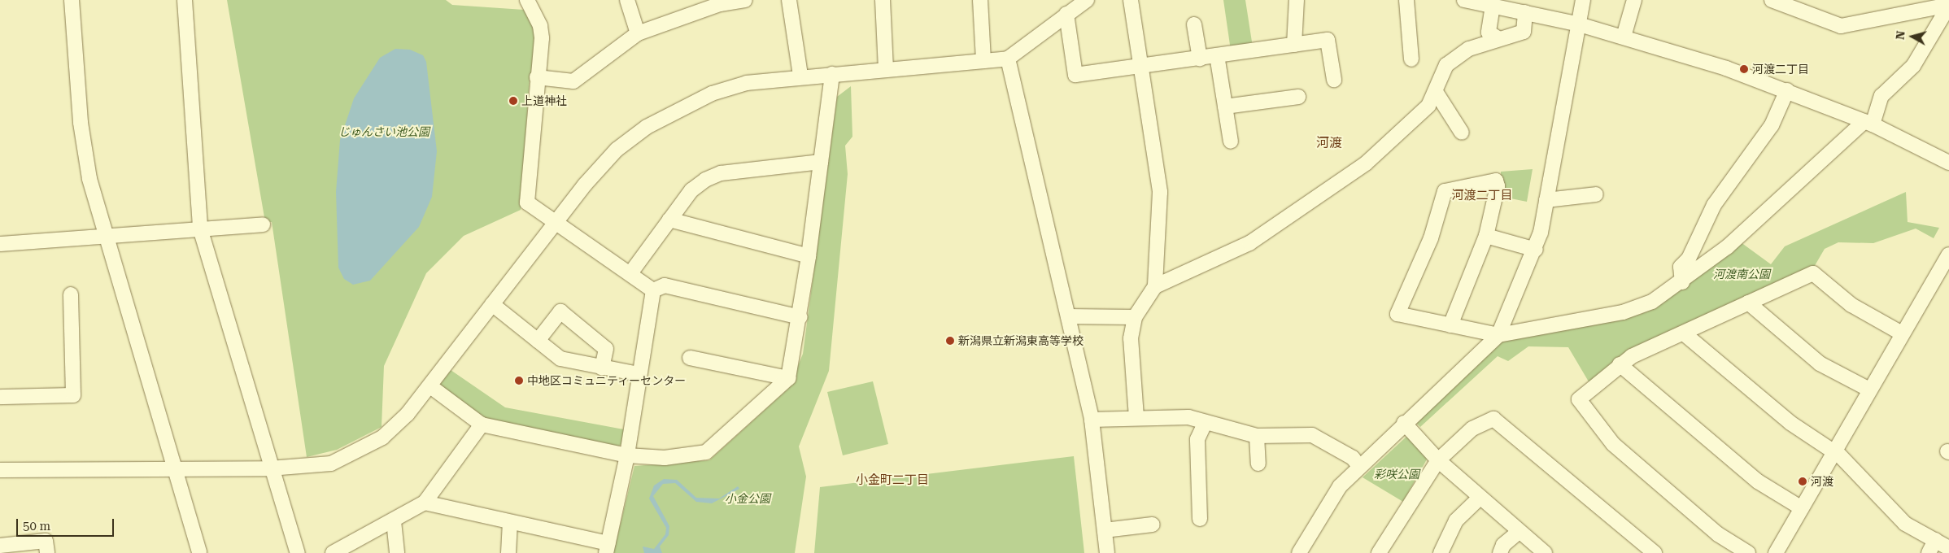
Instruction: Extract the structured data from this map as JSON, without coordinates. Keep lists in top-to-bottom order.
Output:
{
  "districts": ["河渡", "河渡二丁目", "小金町二丁目"],
  "parks": [
    "じゅんさい池公園",
    "河渡南公園",
    "彩咲公園",
    "小金公園"
  ],
  "places": [
    "河渡二丁目",
    "上道神社",
    "新潟県立新潟東高等学校",
    "中地区コミュニティーセンター",
    "河渡"
  ],
  "scale_bar": "50 m",
  "north": "left"
}
